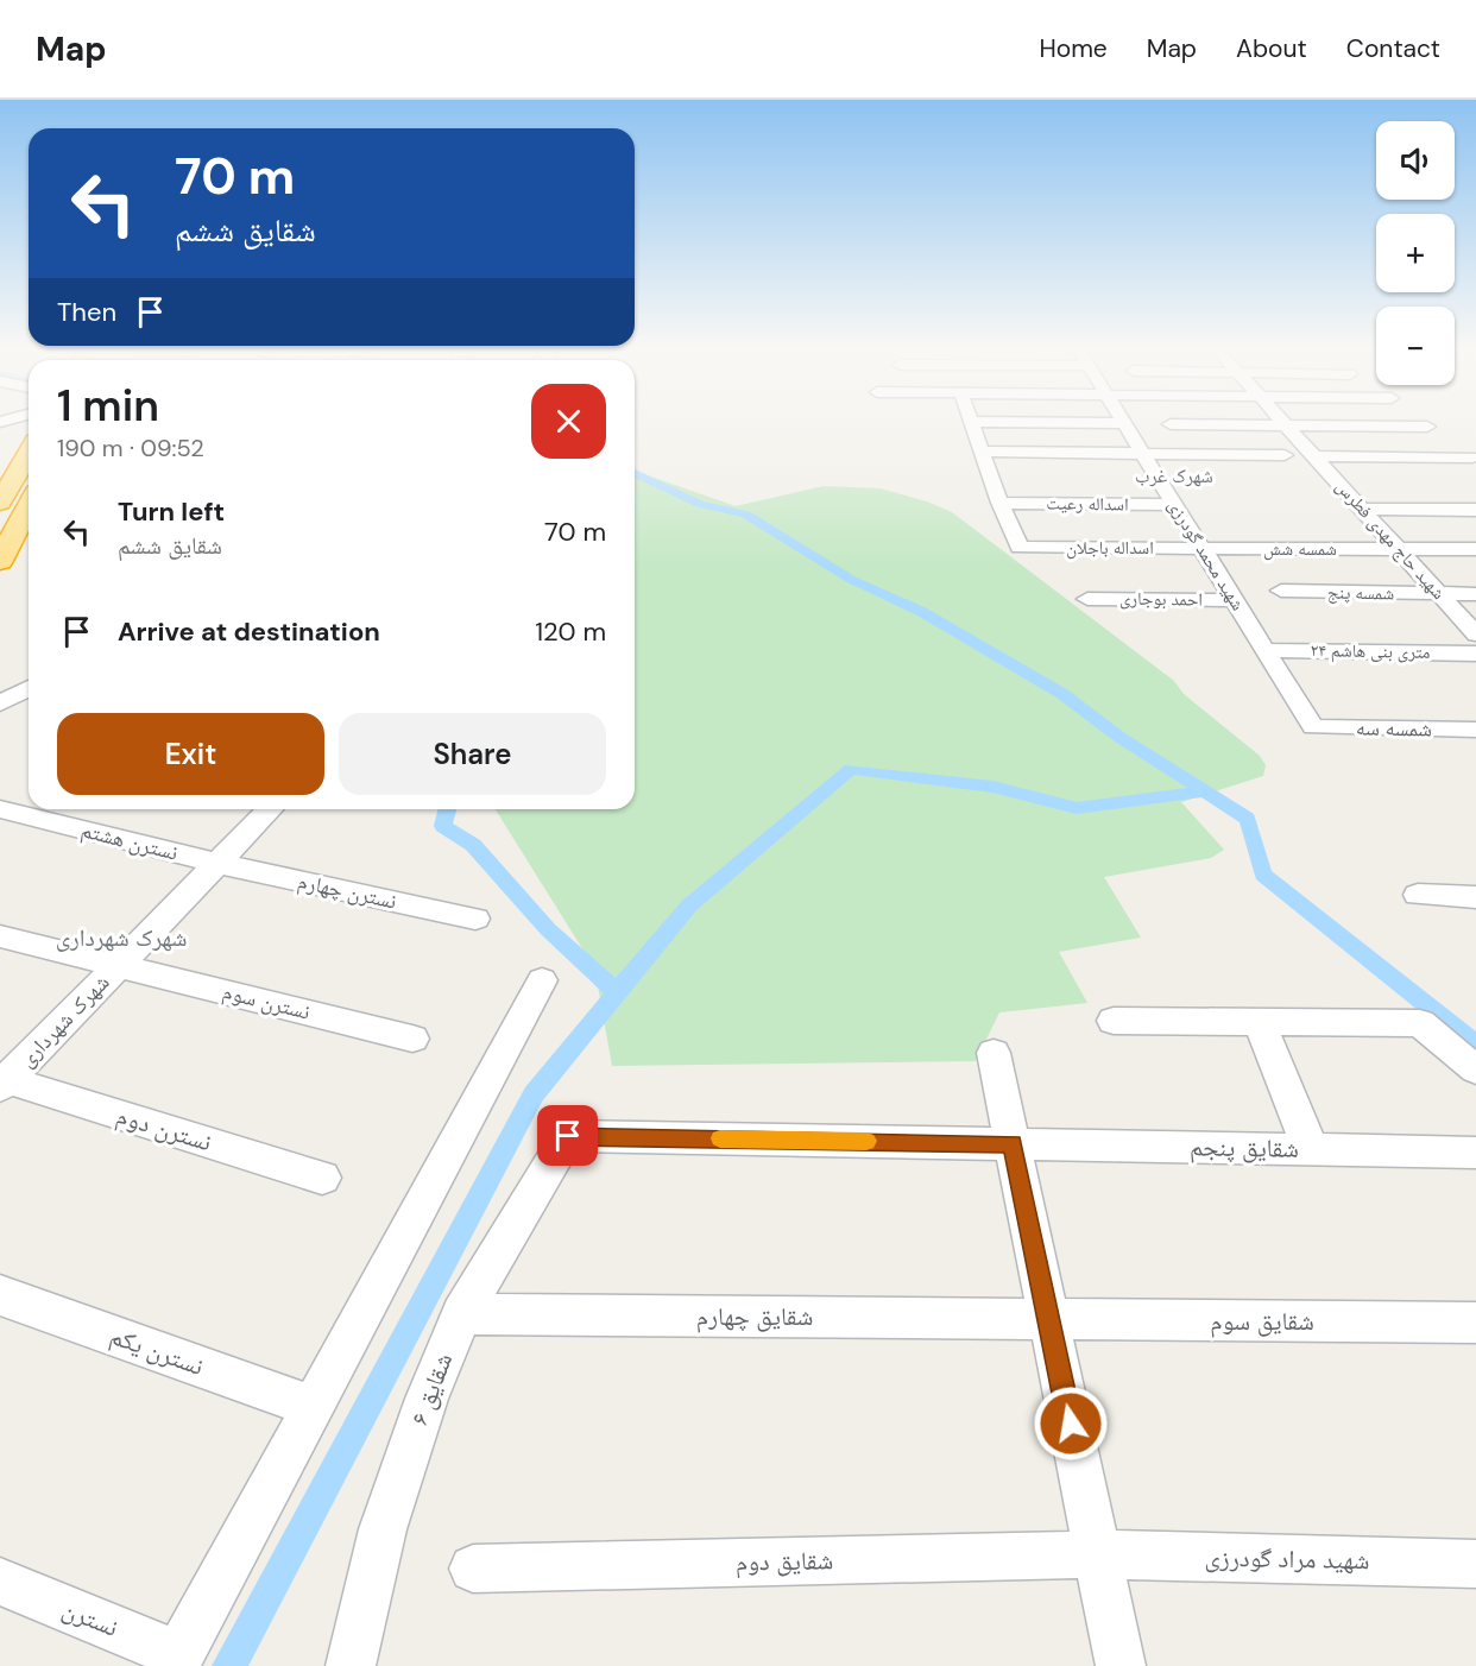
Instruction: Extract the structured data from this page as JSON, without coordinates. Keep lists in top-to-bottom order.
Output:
{
  "streets": {
    "street": [
      "اسداله رعیت",
      "شهید حاج مهدی فطرس",
      "اسداله باجلان",
      "شمسه شش",
      "شهید محمد گودرزی",
      "شمسه پنج",
      "احمد بوجاری",
      "۲۴ متری بنی هاشم",
      "شمسه سه",
      "نسترن هشتم",
      "نسترن چهارم",
      "نسترن سوم",
      "شهرک شهرداری",
      "نسترن دوم",
      "شقایق پنجم",
      "شقایق چهارم",
      "شقایق سوم",
      "نسترن یکم",
      "شقایق ۶",
      "شهید مراد گودرزی",
      "شقایق دوم",
      "نسترن"
    ]
  },
  "crossings": [
    ["اسداله رعیت", "اسداله باجلان"],
    ["اسداله رعیت", "شهید محمد گودرزی"],
    ["شهید حاج مهدی فطرس", "شمسه شش"],
    ["شهید حاج مهدی فطرس", "شمسه پنج"],
    ["اسداله باجلان", "شمسه شش"],
    ["اسداله باجلان", "شهید محمد گودرزی"],
    ["شمسه شش", "شهید محمد گودرزی"],
    ["شهید محمد گودرزی", "احمد بوجاری"],
    ["شهید محمد گودرزی", "۲۴ متری بنی هاشم"],
    ["شهید محمد گودرزی", "شمسه سه"],
    ["نسترن هشتم", "نسترن چهارم"],
    ["نسترن هشتم", "شهرک شهرداری"],
    ["نسترن چهارم", "شهرک شهرداری"],
    ["نسترن سوم", "شهرک شهرداری"],
    ["شهرک شهرداری", "نسترن دوم"],
    ["شقایق پنجم", "شقایق ۶"],
    ["شقایق چهارم", "شقایق سوم"],
    ["شقایق چهارم", "شقایق ۶"],
    ["شهید مراد گودرزی", "شقایق دوم"]
  ],
  "districts": ["شهرک غرب", "شهرک شهرداری"],
  "page": {
    "header": "Map",
    "nav": [
      "Home",
      "Map",
      "About",
      "Contact"
    ],
    "map_buttons": ["+", "−"],
    "turn": ["70 m", "شقایق ششم"],
    "then": "Then",
    "heading": ["1 min", "190 m · 09:52"],
    "list": [
      {
        "name": "Turn left",
        "note": "شقایق ششم",
        "value": "70 m"
      },
      {
        "name": "Arrive at destination",
        "value": "120 m"
      }
    ],
    "buttons": ["Exit", "Share"]
  }
}
